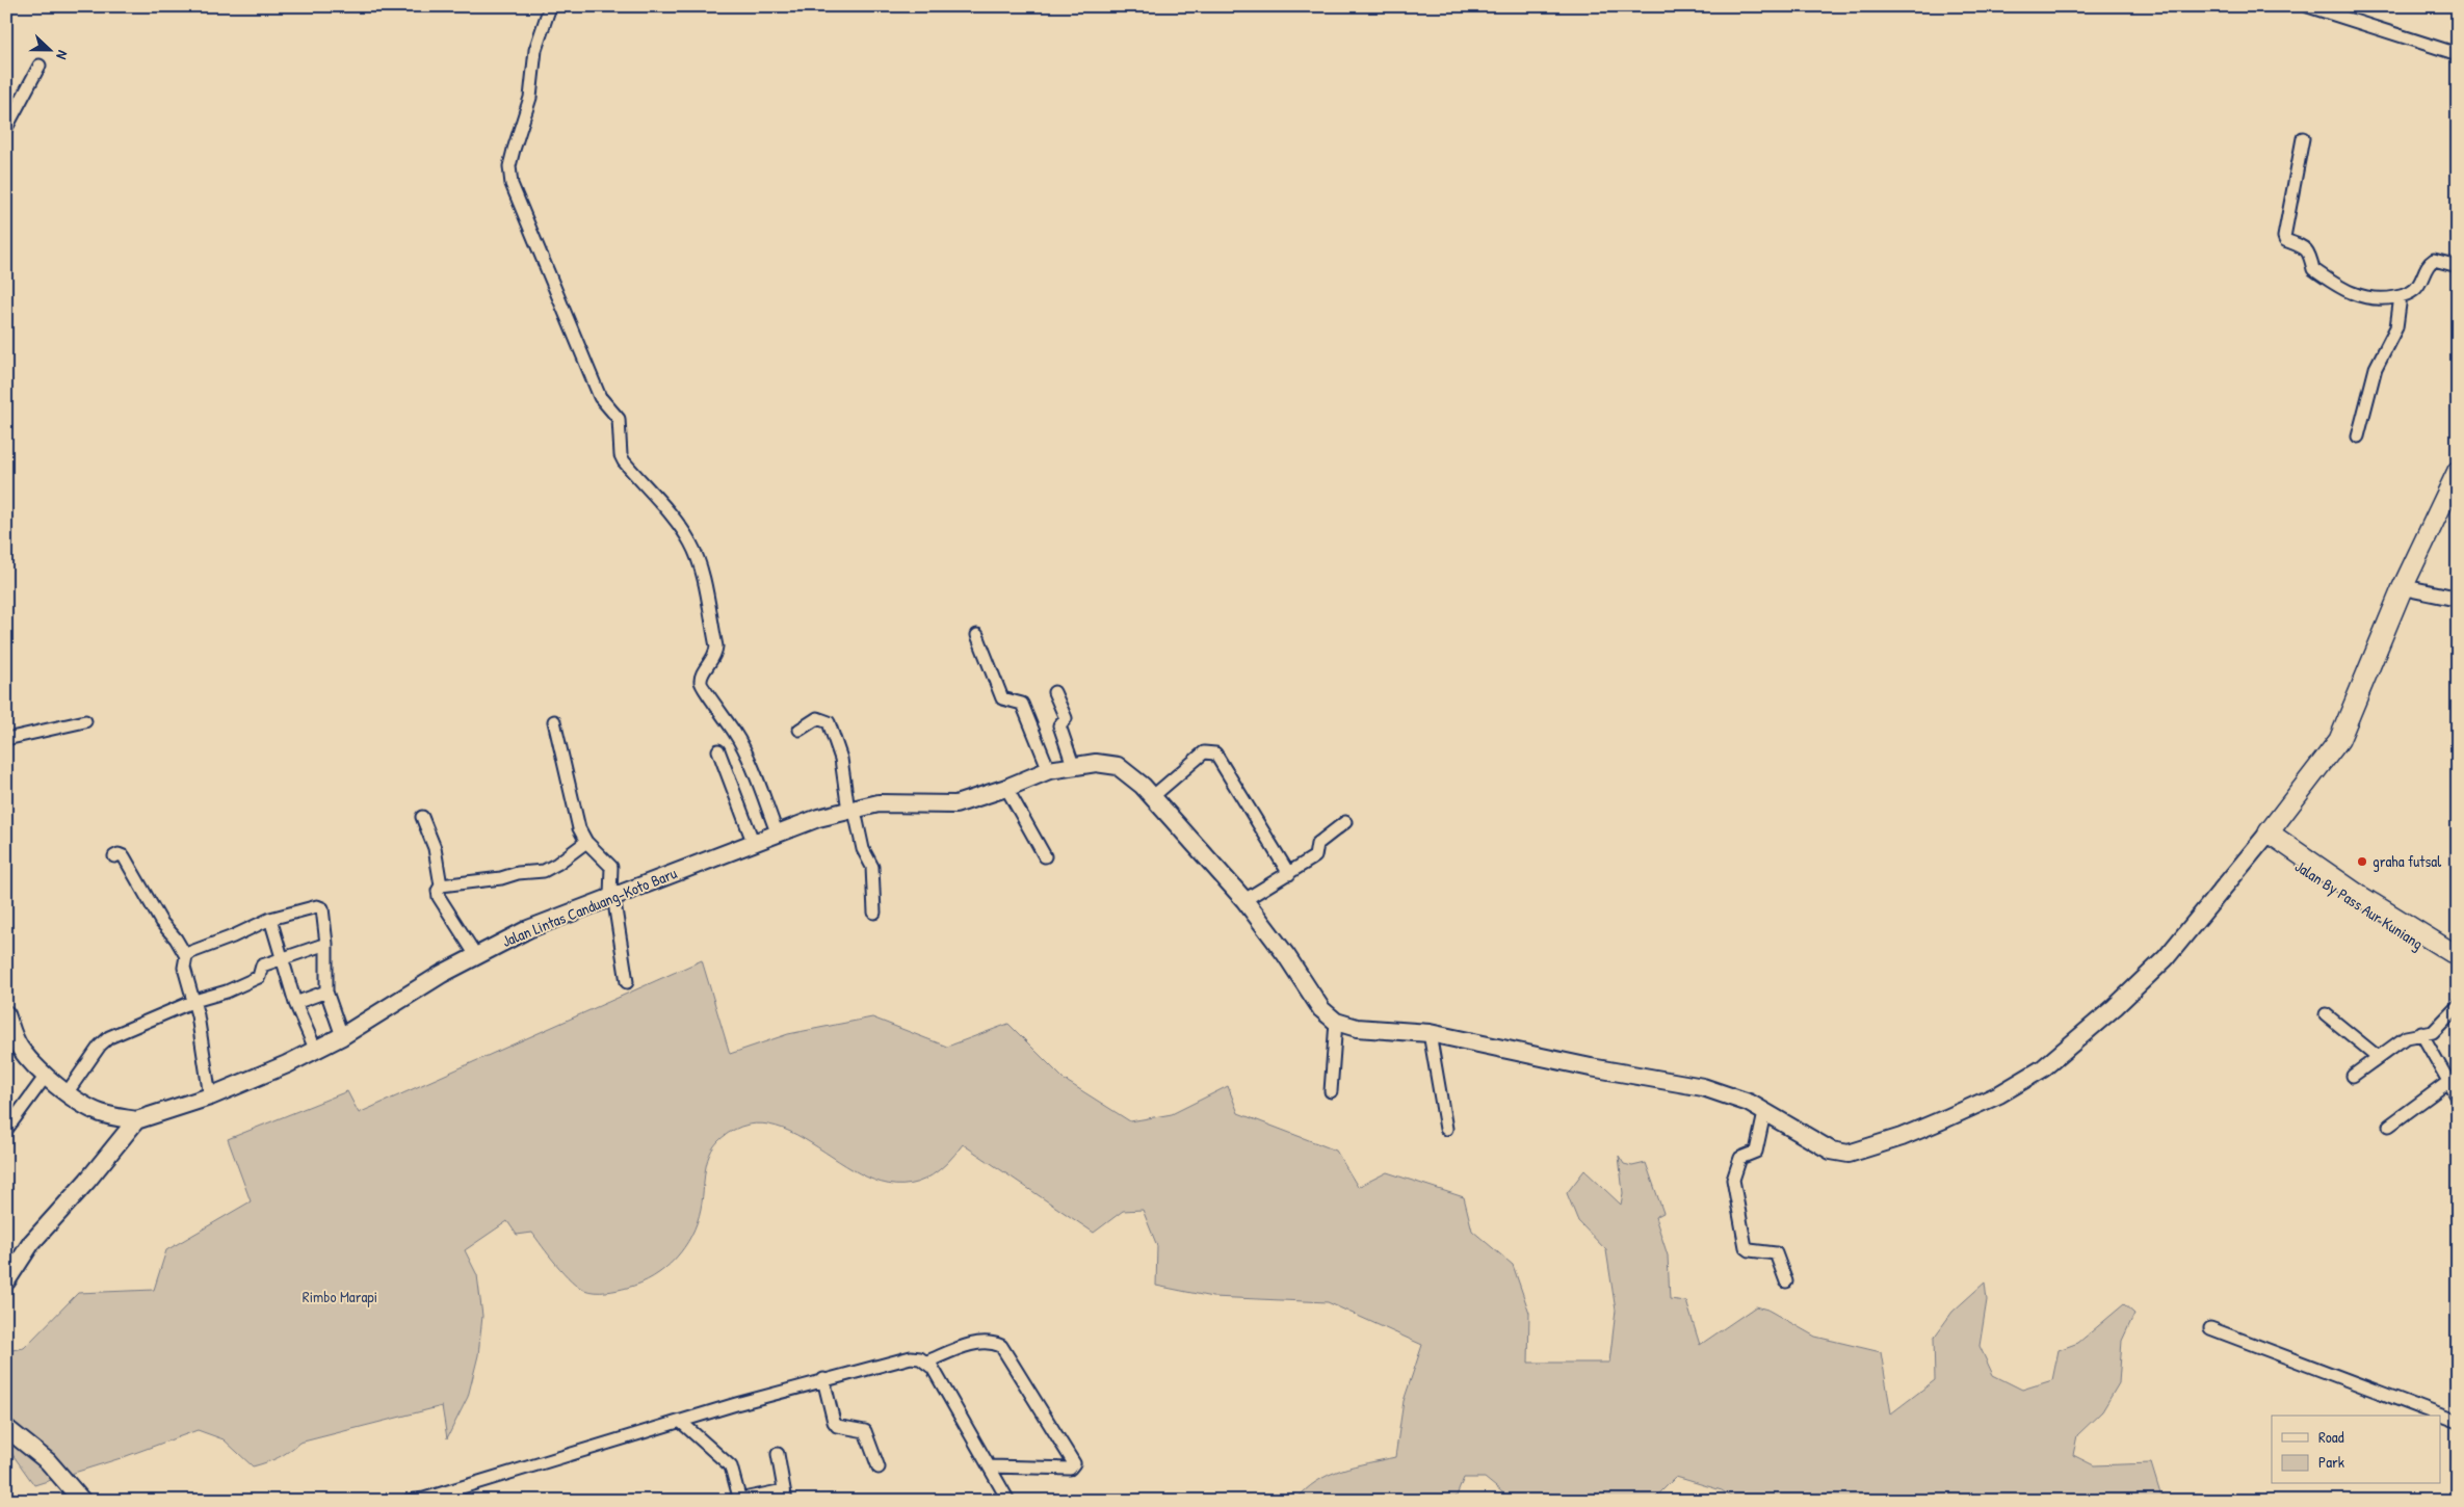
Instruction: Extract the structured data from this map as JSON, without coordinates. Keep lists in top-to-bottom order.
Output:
{
  "streets": {
    "highway": ["Jalan By Pass Aur Kuniang"],
    "main road": ["Jalan Lintas Canduang-Koto Baru"]
  },
  "parks": ["Rimbo Marapi"],
  "places": ["graha futsal"],
  "legend": ["Road", "Park"],
  "north": "right"
}
